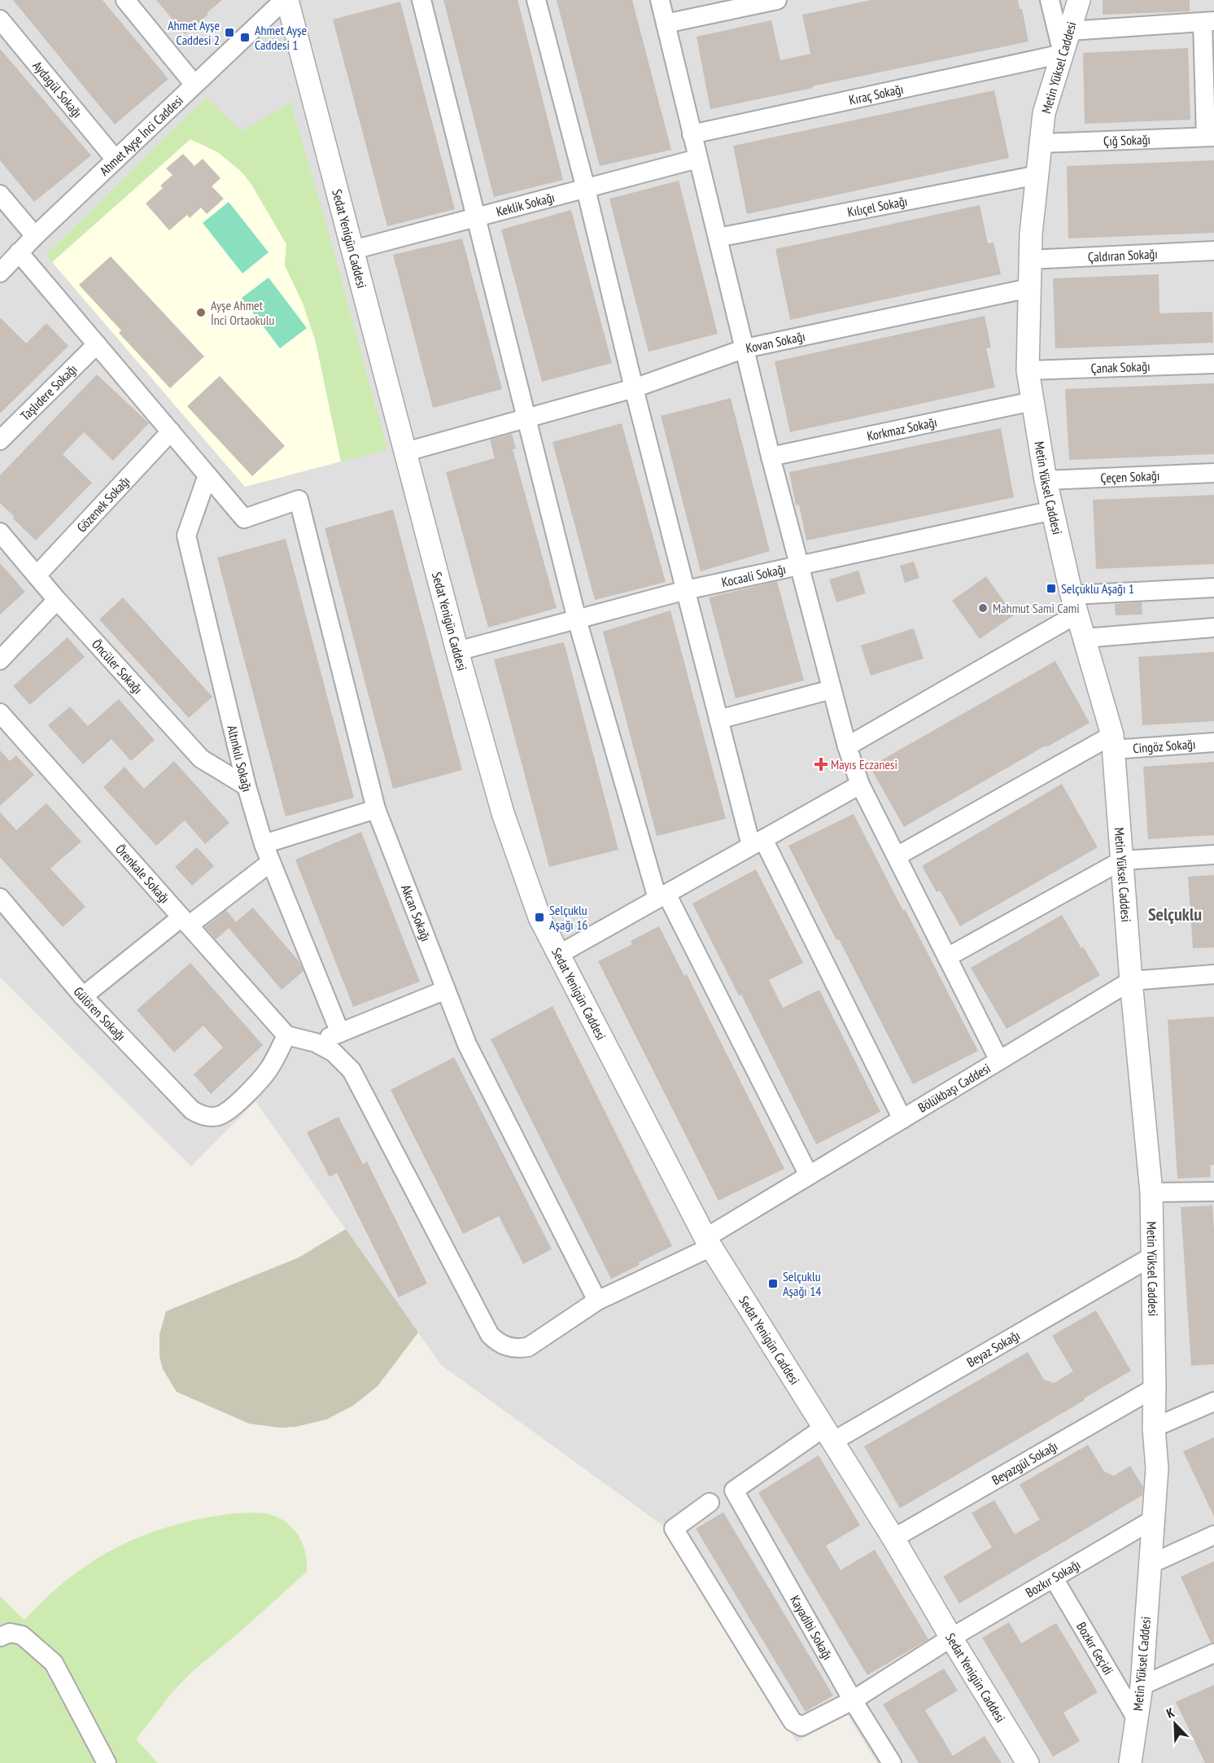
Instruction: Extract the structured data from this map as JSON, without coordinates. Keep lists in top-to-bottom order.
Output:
{
  "streets": {
    "street": [
      "Metin Yüksel Caddesi",
      "Aydagül Sokağı",
      "Kıraç Sokağı",
      "Ahmet Ayşe İnci Caddesi",
      "Çığ Sokağı",
      "Keklik Sokağı",
      "Kılıçel Sokağı",
      "Sedat Yenigün Caddesi",
      "Çaldıran Sokağı",
      "Kovan Sokağı",
      "Çanak Sokağı",
      "Taşlıdere Sokağı",
      "Korkmaz Sokağı",
      "Çeçen Sokağı",
      "Gözenek Sokağı",
      "Kocaali Sokağı",
      "Öncüler Sokağı",
      "Cingöz Sokağı",
      "Altınkılı Sokağı",
      "Örenkale Sokağı",
      "Akcan Sokağı",
      "Gülören Sokağı",
      "Bölükbaşı Caddesi",
      "Beyaz Sokağı",
      "Beyazgül Sokağı",
      "Bozkır Sokağı",
      "Kayadibi Sokağı",
      "Bozkır Geçidi"
    ]
  },
  "crossings": [
    ["Metin Yüksel Caddesi", "Kıraç Sokağı"],
    ["Metin Yüksel Caddesi", "Çığ Sokağı"],
    ["Metin Yüksel Caddesi", "Kılıçel Sokağı"],
    ["Metin Yüksel Caddesi", "Çaldıran Sokağı"],
    ["Metin Yüksel Caddesi", "Kovan Sokağı"],
    ["Metin Yüksel Caddesi", "Çanak Sokağı"],
    ["Metin Yüksel Caddesi", "Korkmaz Sokağı"],
    ["Metin Yüksel Caddesi", "Çeçen Sokağı"],
    ["Metin Yüksel Caddesi", "Kocaali Sokağı"],
    ["Metin Yüksel Caddesi", "Cingöz Sokağı"],
    ["Metin Yüksel Caddesi", "Bölükbaşı Caddesi"],
    ["Metin Yüksel Caddesi", "Beyaz Sokağı"],
    ["Metin Yüksel Caddesi", "Beyazgül Sokağı"],
    ["Metin Yüksel Caddesi", "Bozkır Sokağı"],
    ["Metin Yüksel Caddesi", "Bozkır Geçidi"],
    ["Aydagül Sokağı", "Ahmet Ayşe İnci Caddesi"],
    ["Ahmet Ayşe İnci Caddesi", "Sedat Yenigün Caddesi"],
    ["Keklik Sokağı", "Sedat Yenigün Caddesi"],
    ["Sedat Yenigün Caddesi", "Kovan Sokağı"],
    ["Sedat Yenigün Caddesi", "Kocaali Sokağı"],
    ["Sedat Yenigün Caddesi", "Bölükbaşı Caddesi"],
    ["Sedat Yenigün Caddesi", "Beyaz Sokağı"],
    ["Sedat Yenigün Caddesi", "Beyazgül Sokağı"],
    ["Sedat Yenigün Caddesi", "Bozkır Sokağı"],
    ["Gözenek Sokağı", "Öncüler Sokağı"],
    ["Öncüler Sokağı", "Altınkılı Sokağı"],
    ["Altınkılı Sokağı", "Akcan Sokağı"],
    ["Örenkale Sokağı", "Gülören Sokağı"],
    ["Akcan Sokağı", "Bölükbaşı Caddesi"],
    ["Beyaz Sokağı", "Kayadibi Sokağı"],
    ["Bozkır Sokağı", "Kayadibi Sokağı"],
    ["Bozkır Sokağı", "Bozkır Geçidi"]
  ],
  "districts": ["Selçuklu"],
  "places": {
    "transit": [
      "Ahmet Ayşe Caddesi 2",
      "Ahmet Ayşe Caddesi 1",
      "Selçuklu Aşağı 1",
      "Selçuklu Aşağı 16",
      "Selçuklu Aşağı 14"
    ],
    "other": ["Ayşe Ahmet İnci Ortaokulu", "Mahmut Sami Cami"],
    "health": ["Mayıs Eczanesi"]
  },
  "north": "top left"
}
